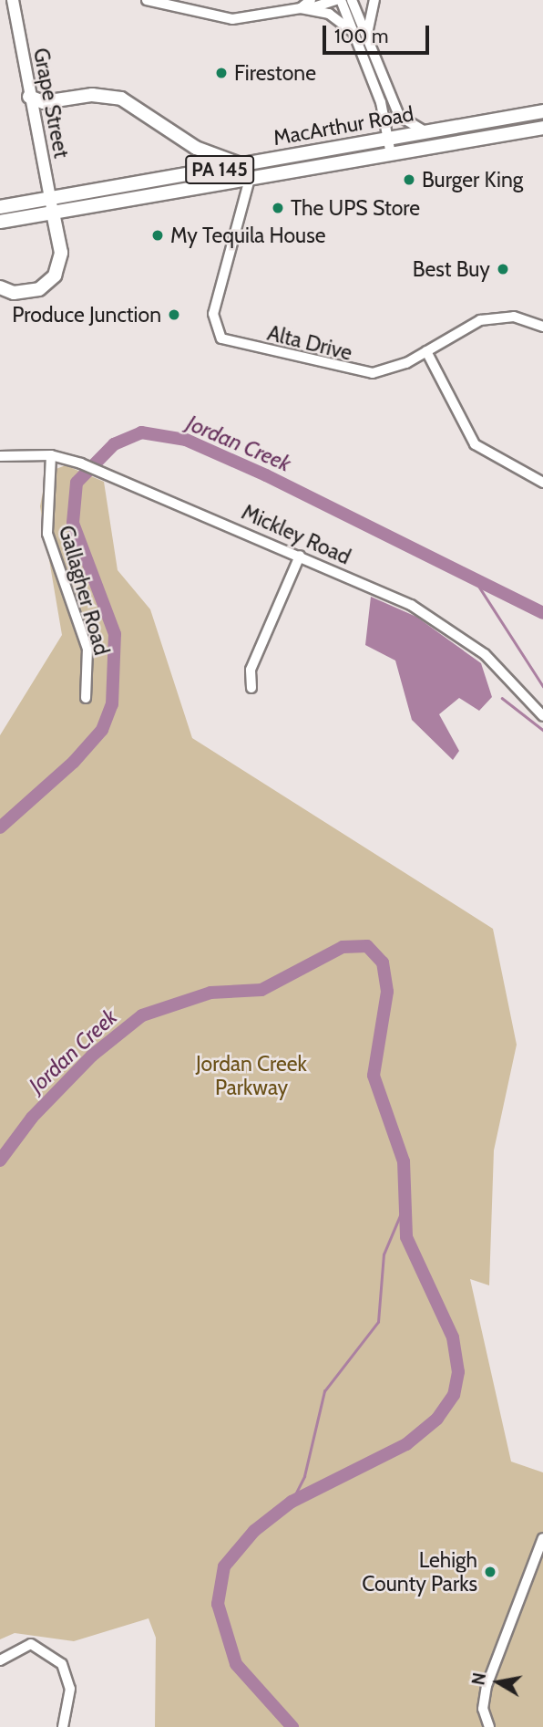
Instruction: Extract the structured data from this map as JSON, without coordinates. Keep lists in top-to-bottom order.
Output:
{
  "streets": {
    "highway": ["MacArthur Road", "PA 145"],
    "main road": ["Grape Street"],
    "street": ["Alta Drive", "Mickley Road", "Gallagher Road"]
  },
  "crossings": [
    ["Grape Street", "MacArthur Road"],
    ["MacArthur Road", "Alta Drive"],
    ["Mickley Road", "Gallagher Road"]
  ],
  "water": ["Jordan Creek"],
  "parks": ["Jordan Creek Parkway"],
  "places": [
    "Firestone",
    "Burger King",
    "The UPS Store",
    "My Tequila House",
    "Best Buy",
    "Produce Junction",
    "Lehigh County Parks"
  ],
  "scale_bar": "100 m",
  "north": "left"
}
